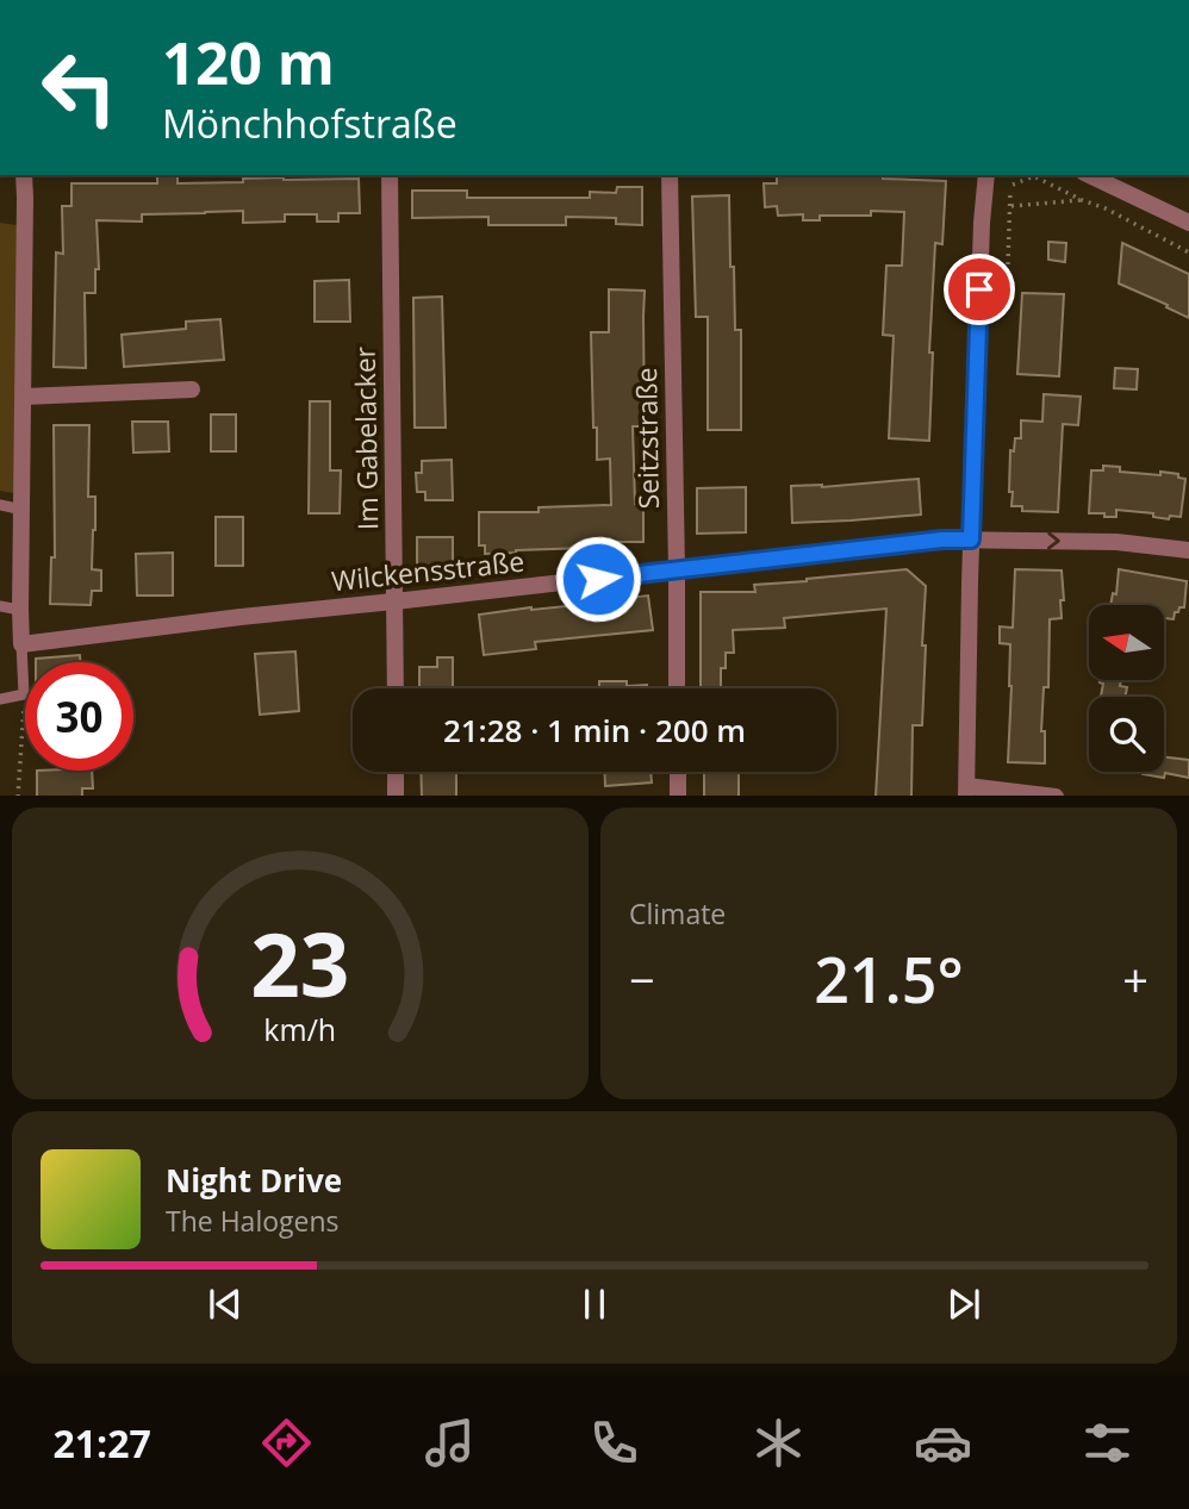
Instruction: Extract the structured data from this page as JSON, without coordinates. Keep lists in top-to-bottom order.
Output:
{
  "streets": {
    "street": ["Im Gabelacker", "Seitzstraße", "Wilckensstraße"]
  },
  "crossings": [
    ["Im Gabelacker", "Wilckensstraße"],
    ["Seitzstraße", "Wilckensstraße"]
  ],
  "north": "left",
  "page": {
    "turn": ["120 m", "Mönchhofstraße"],
    "limit": "30",
    "trip": "21:28 · 1 min · 200 m",
    "tile": "Climate",
    "heat": ["−", "21.5°", "+"],
    "song": ["Night Drive", "The Halogens"],
    "tabs": "21:27",
    "gauge": ["23", "km/h"]
  }
}
